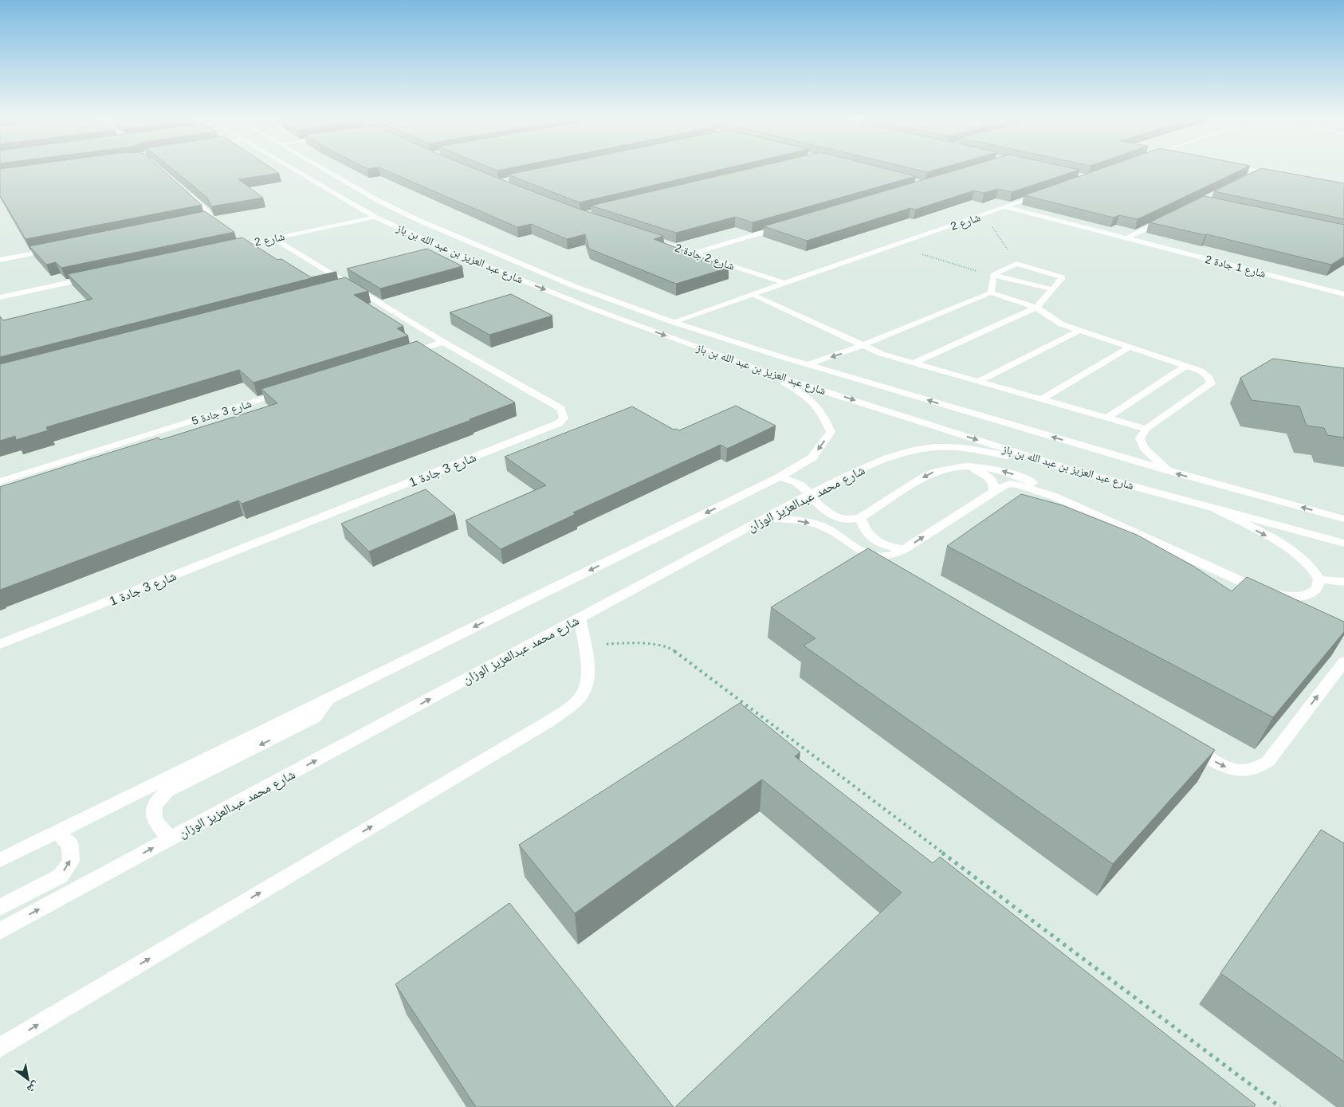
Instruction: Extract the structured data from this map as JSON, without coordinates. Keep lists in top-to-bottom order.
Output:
{
  "streets": {
    "street": [
      "شارع 2",
      "شارع عبد العزيز بن عبد الله بن باز",
      "شارع 2 جادة 2",
      "شارع 1 جادة 2",
      "شارع 3 جادة 5",
      "شارع 3 جادة 1",
      "شارع محمد عبدالعزيز الوزان"
    ]
  },
  "crossings": [
    ["شارع 2", "شارع عبد العزيز بن عبد الله بن باز"],
    ["شارع 2", "شارع 2 جادة 2"],
    ["شارع 2", "شارع 1 جادة 2"],
    ["شارع 2", "شارع 3 جادة 1"],
    ["شارع عبد العزيز بن عبد الله بن باز", "شارع محمد عبدالعزيز الوزان"]
  ],
  "north": "bottom right"
}
